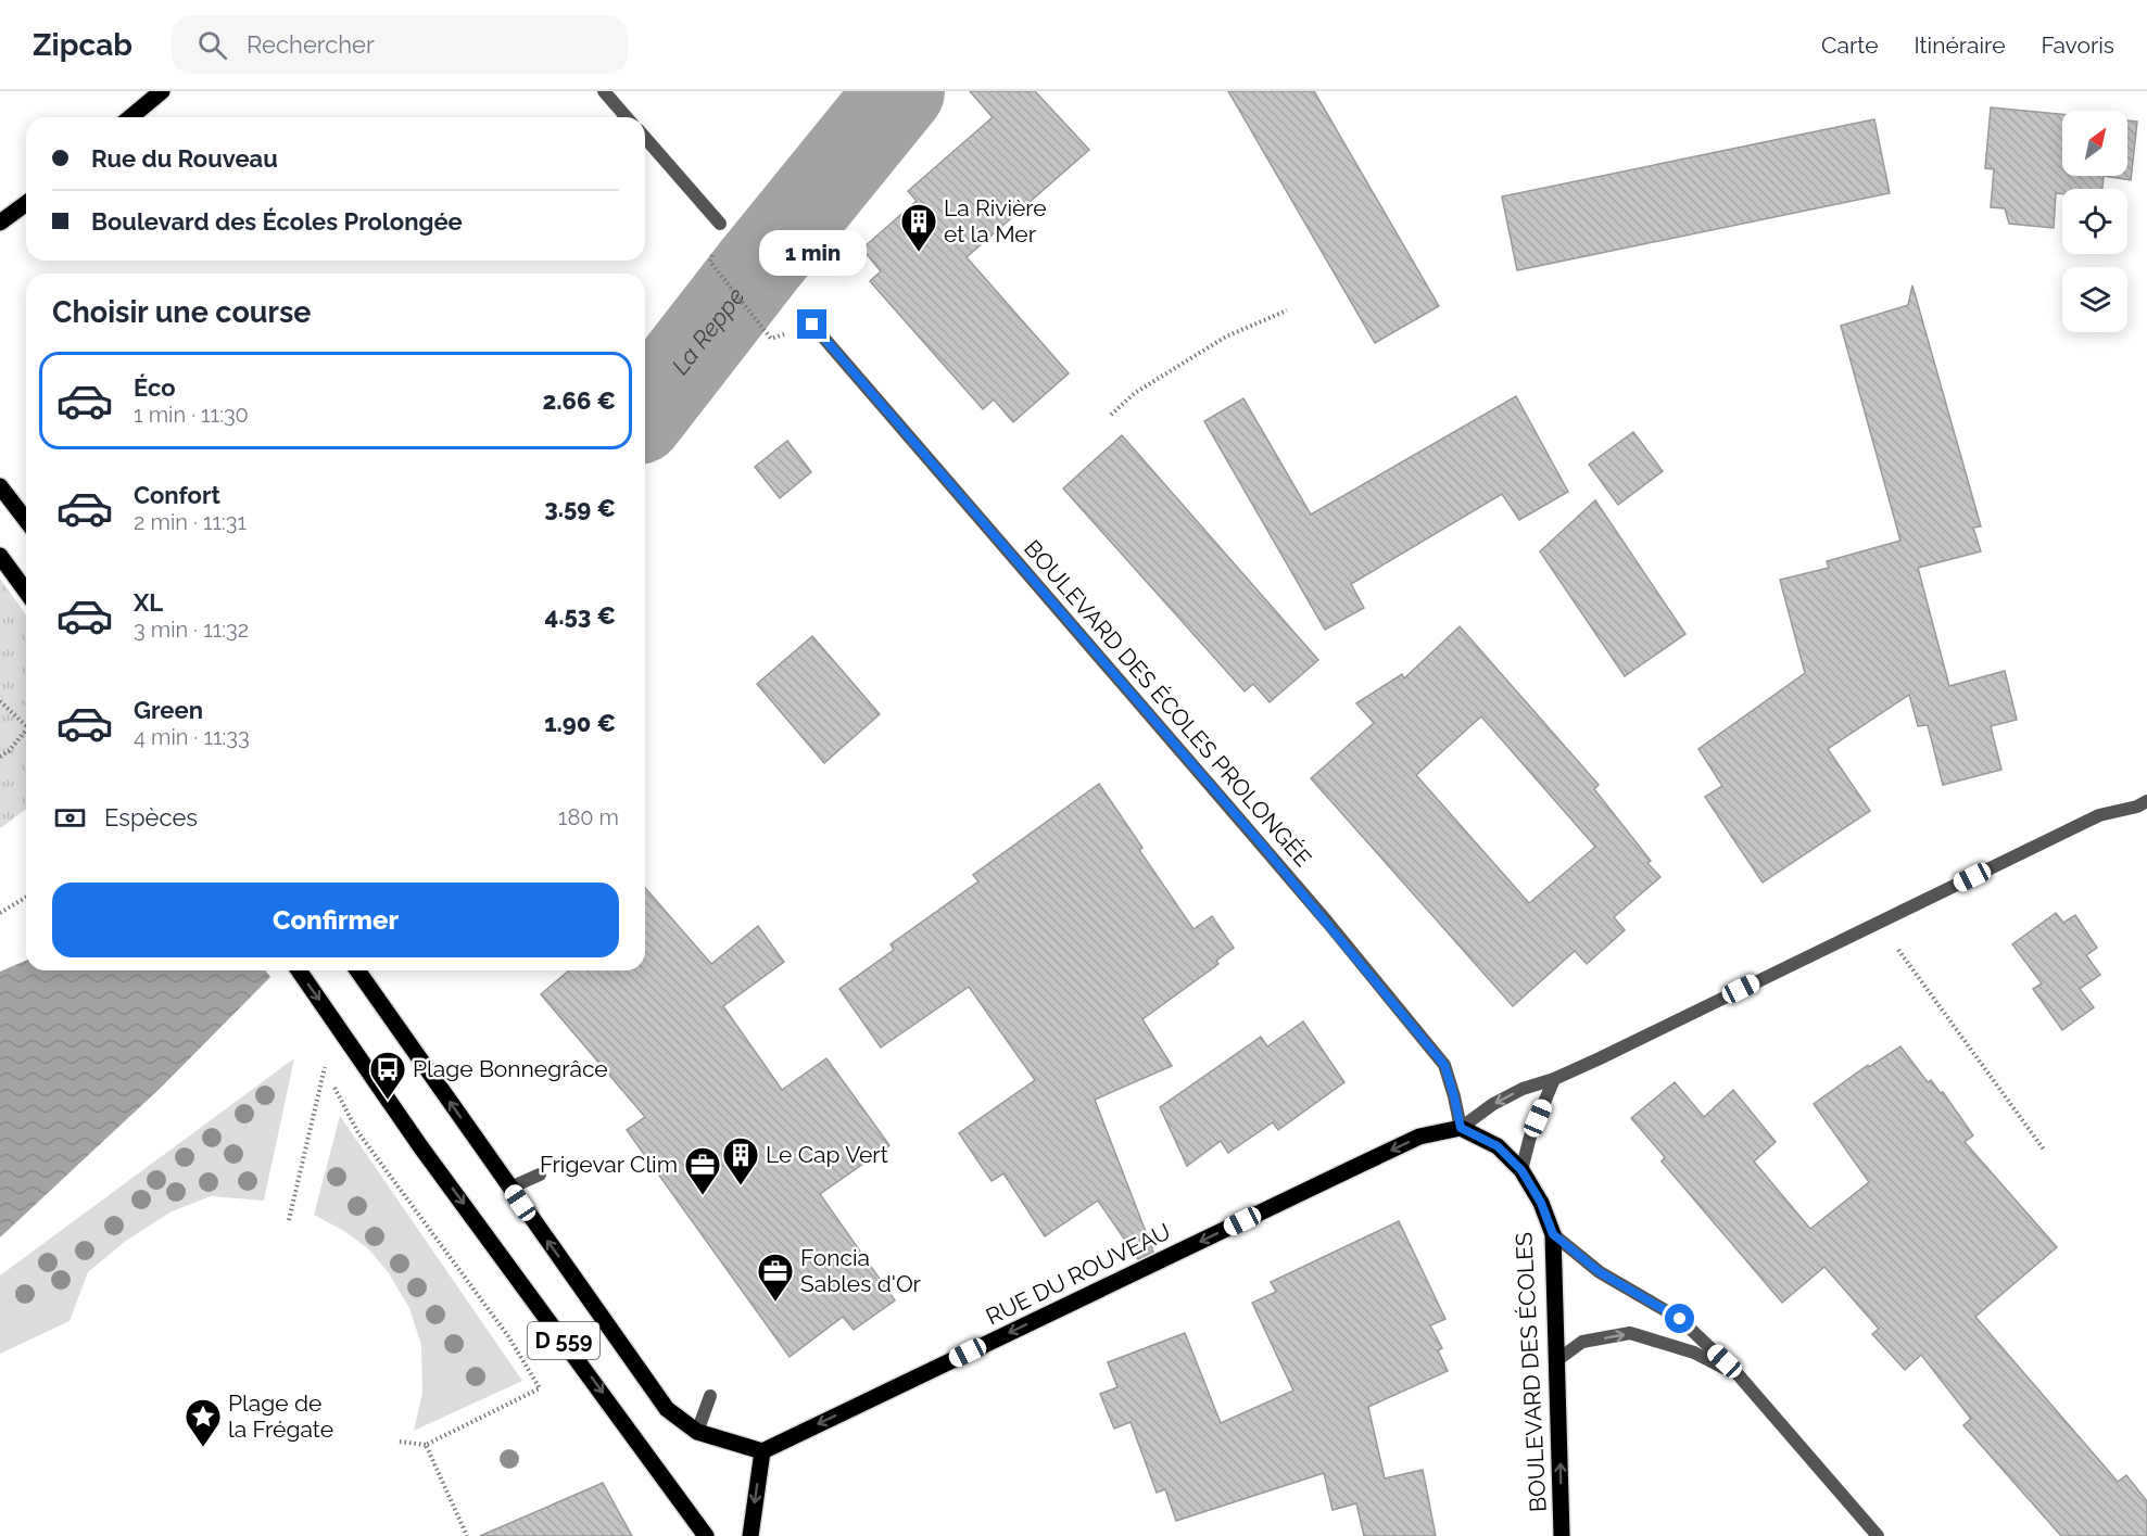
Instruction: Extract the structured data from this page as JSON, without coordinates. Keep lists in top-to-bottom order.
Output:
{
  "streets": {
    "main road": ["RUE DU ROUVEAU", "D 559", "BOULEVARD DES ÉCOLES"],
    "street": ["BOULEVARD DES ÉCOLES PROLONGÉE"]
  },
  "crossings": [
    ["BOULEVARD DES ÉCOLES PROLONGÉE", "RUE DU ROUVEAU"],
    ["BOULEVARD DES ÉCOLES PROLONGÉE", "BOULEVARD DES ÉCOLES"],
    ["RUE DU ROUVEAU", "BOULEVARD DES ÉCOLES"]
  ],
  "one_way": ["RUE DU ROUVEAU", "BOULEVARD DES ÉCOLES"],
  "water": ["La Reppe"],
  "places": {
    "building": ["La Rivière et la Mer", "Le Cap Vert"],
    "bus stop": ["Plage Bonnegrâce"],
    "office": ["Frigevar Clim", "Foncia Sables d'Or"],
    "place": ["Plage de la Frégate"]
  },
  "north": "top right",
  "page": {
    "header": "Zipcab",
    "search": "Rechercher",
    "nav": ["Carte", "Itinéraire", "Favoris"],
    "banner": ["Rue du Rouveau", "Boulevard des Écoles Prolongée"],
    "bubble": "1 min",
    "heading": "Choisir une course",
    "list": [
      {
        "name": "Éco",
        "note": "1 min · 11:30",
        "value": "2.66 €"
      },
      {
        "name": "Confort",
        "note": "2 min · 11:31",
        "value": "3.59 €"
      },
      {
        "name": "XL",
        "note": "3 min · 11:32",
        "value": "4.53 €"
      },
      {
        "name": "Green",
        "note": "4 min · 11:33",
        "value": "1.90 €"
      }
    ],
    "pay": ["Espèces", "180 m"],
    "buttons": "Confirmer"
  }
}
